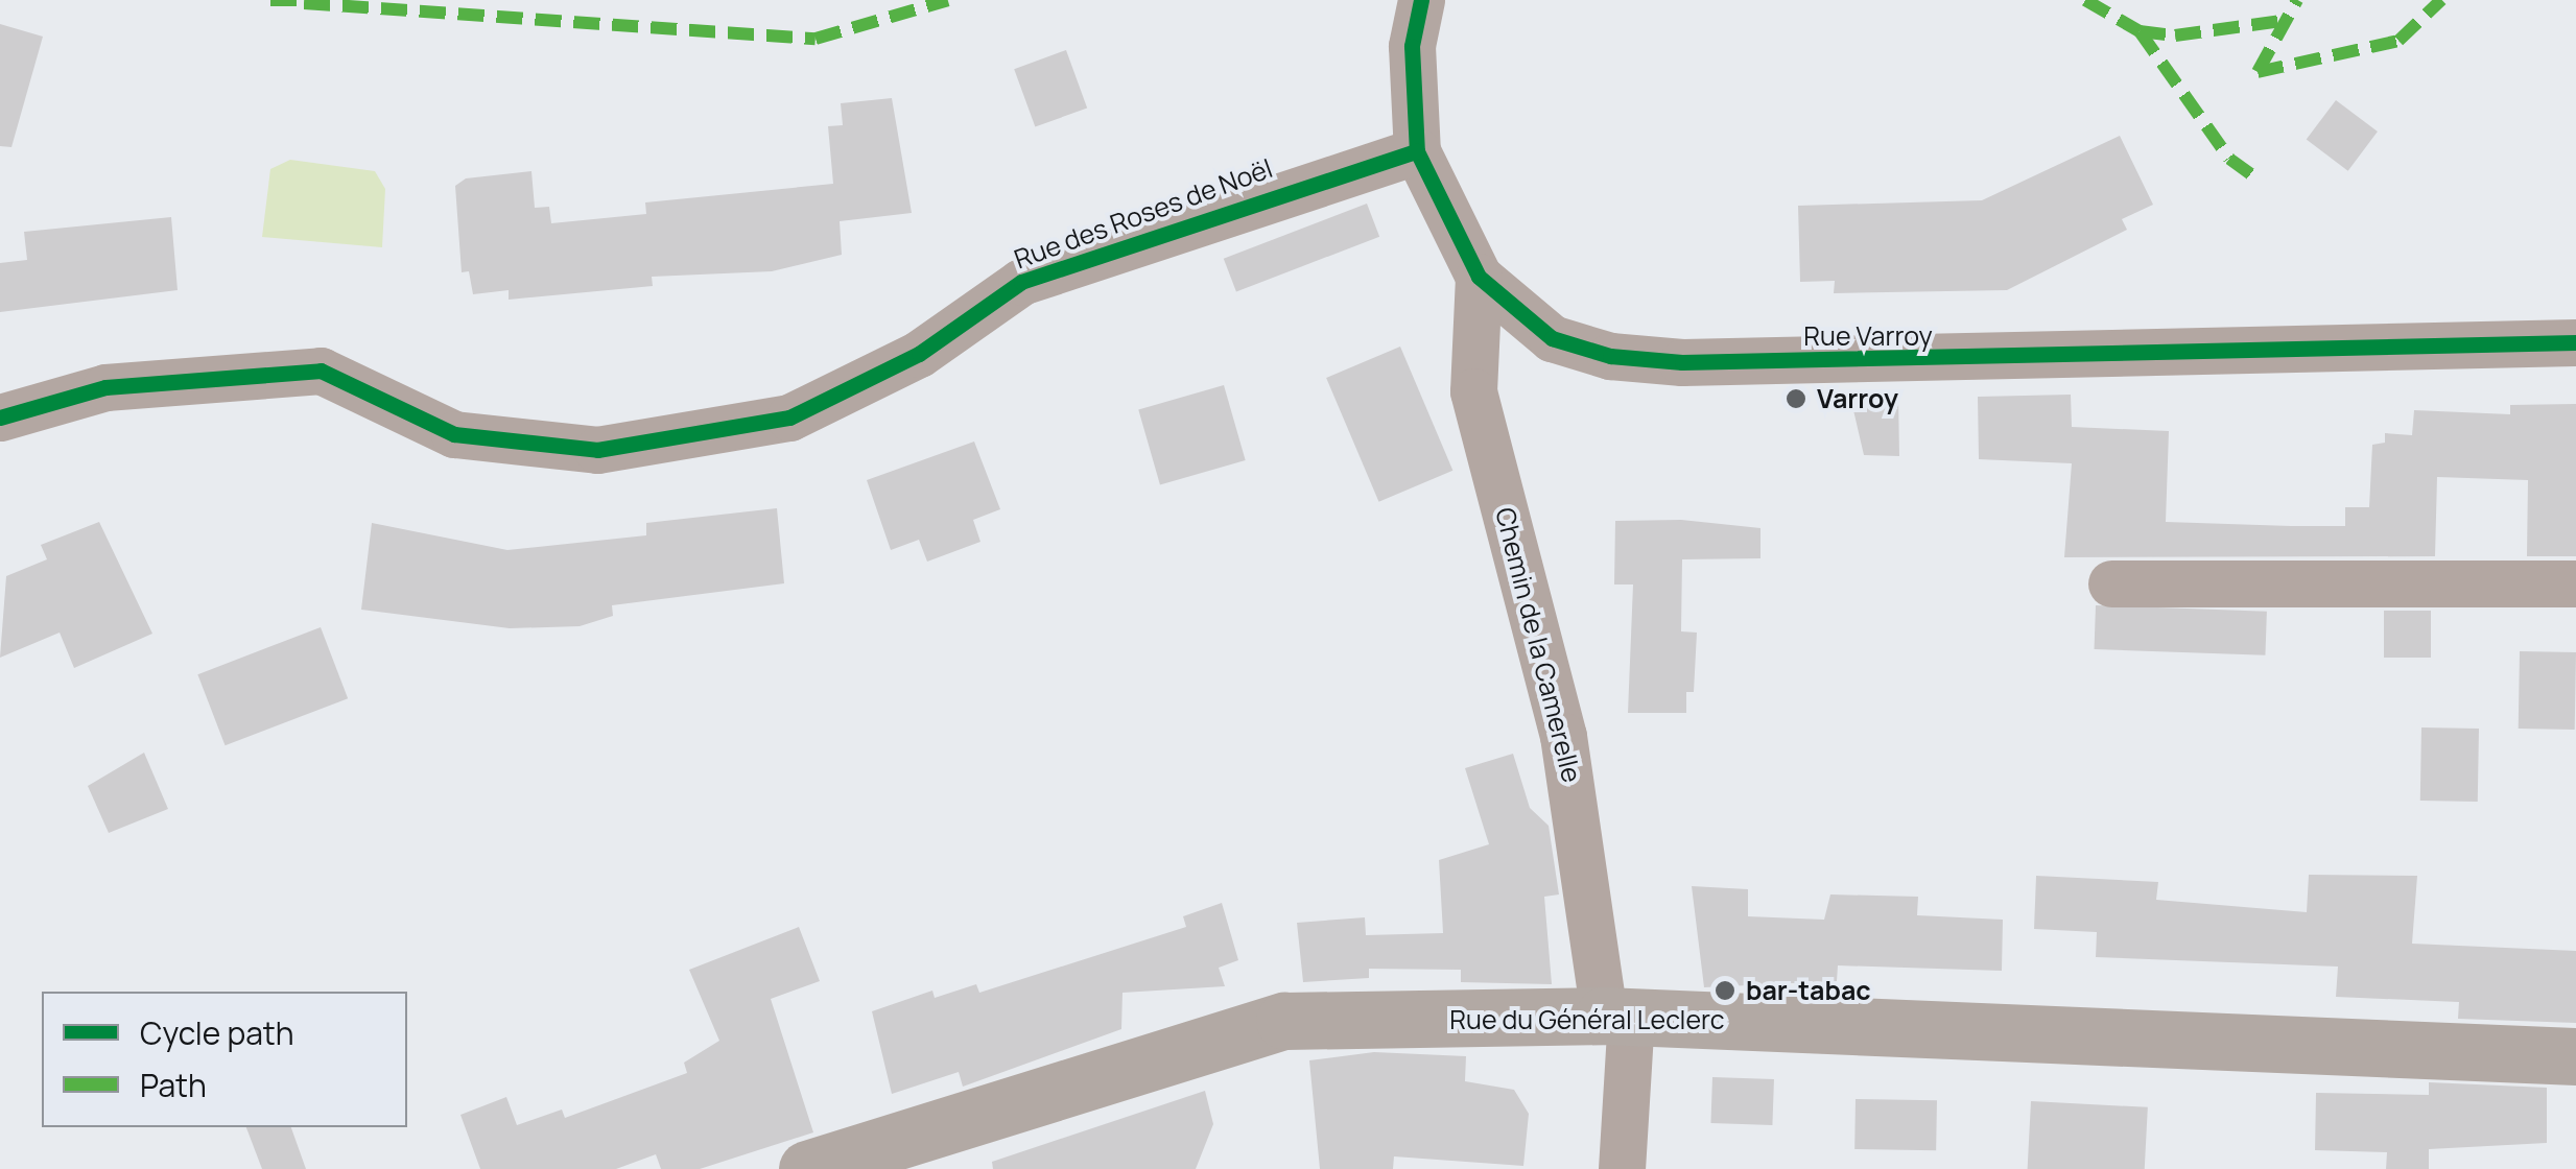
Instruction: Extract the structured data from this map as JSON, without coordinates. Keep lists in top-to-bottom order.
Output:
{
  "streets": {
    "main road": ["Rue du Général Leclerc"],
    "street": ["Rue des Roses de Noël", "Rue Varroy", "Chemin de la Camerelle"]
  },
  "crossings": [
    ["Rue des Roses de Noël", "Rue Varroy"],
    ["Rue Varroy", "Chemin de la Camerelle"],
    ["Chemin de la Camerelle", "Rue du Général Leclerc"]
  ],
  "places": ["Varroy", "bar-tabac"],
  "legend": ["Cycle path", "Path"]
}
